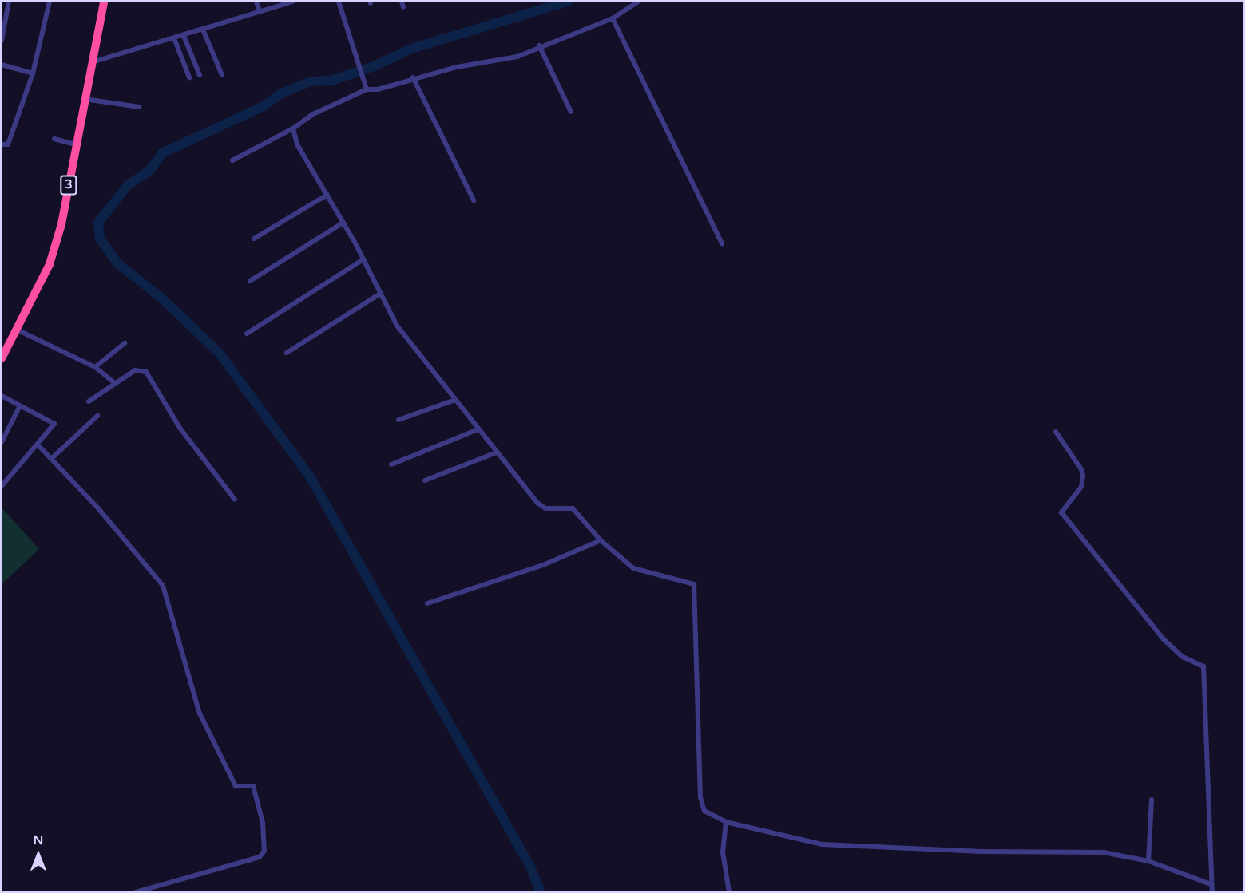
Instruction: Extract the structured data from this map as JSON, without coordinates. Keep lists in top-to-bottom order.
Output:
{
  "streets": {
    "highway": ["3"]
  },
  "north": "top"
}
